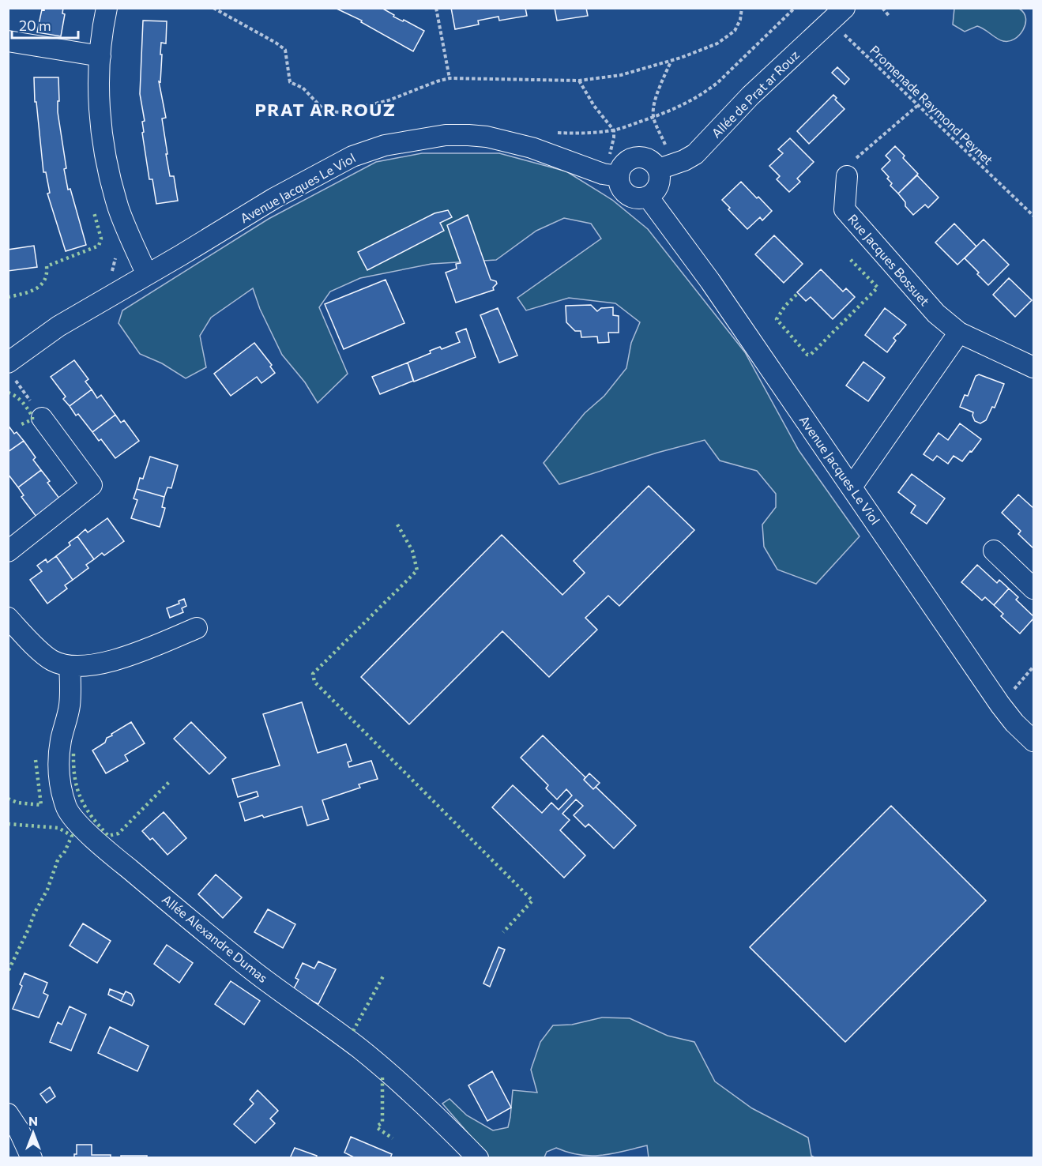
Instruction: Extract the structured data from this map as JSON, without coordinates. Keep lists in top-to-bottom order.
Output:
{
  "streets": {
    "street": [
      "Allée de Prat ar Rouz",
      "Avenue Jacques Le Viol",
      "Rue Jacques Bossuet",
      "Allée Alexandre Dumas"
    ],
    "path": ["Promenade Raymond Peynet"]
  },
  "crossings": [
    ["Allée de Prat ar Rouz", "Promenade Raymond Peynet"]
  ],
  "districts": ["PRAT AR ROUZ"],
  "scale_bar": "20 m",
  "north": "top"
}
